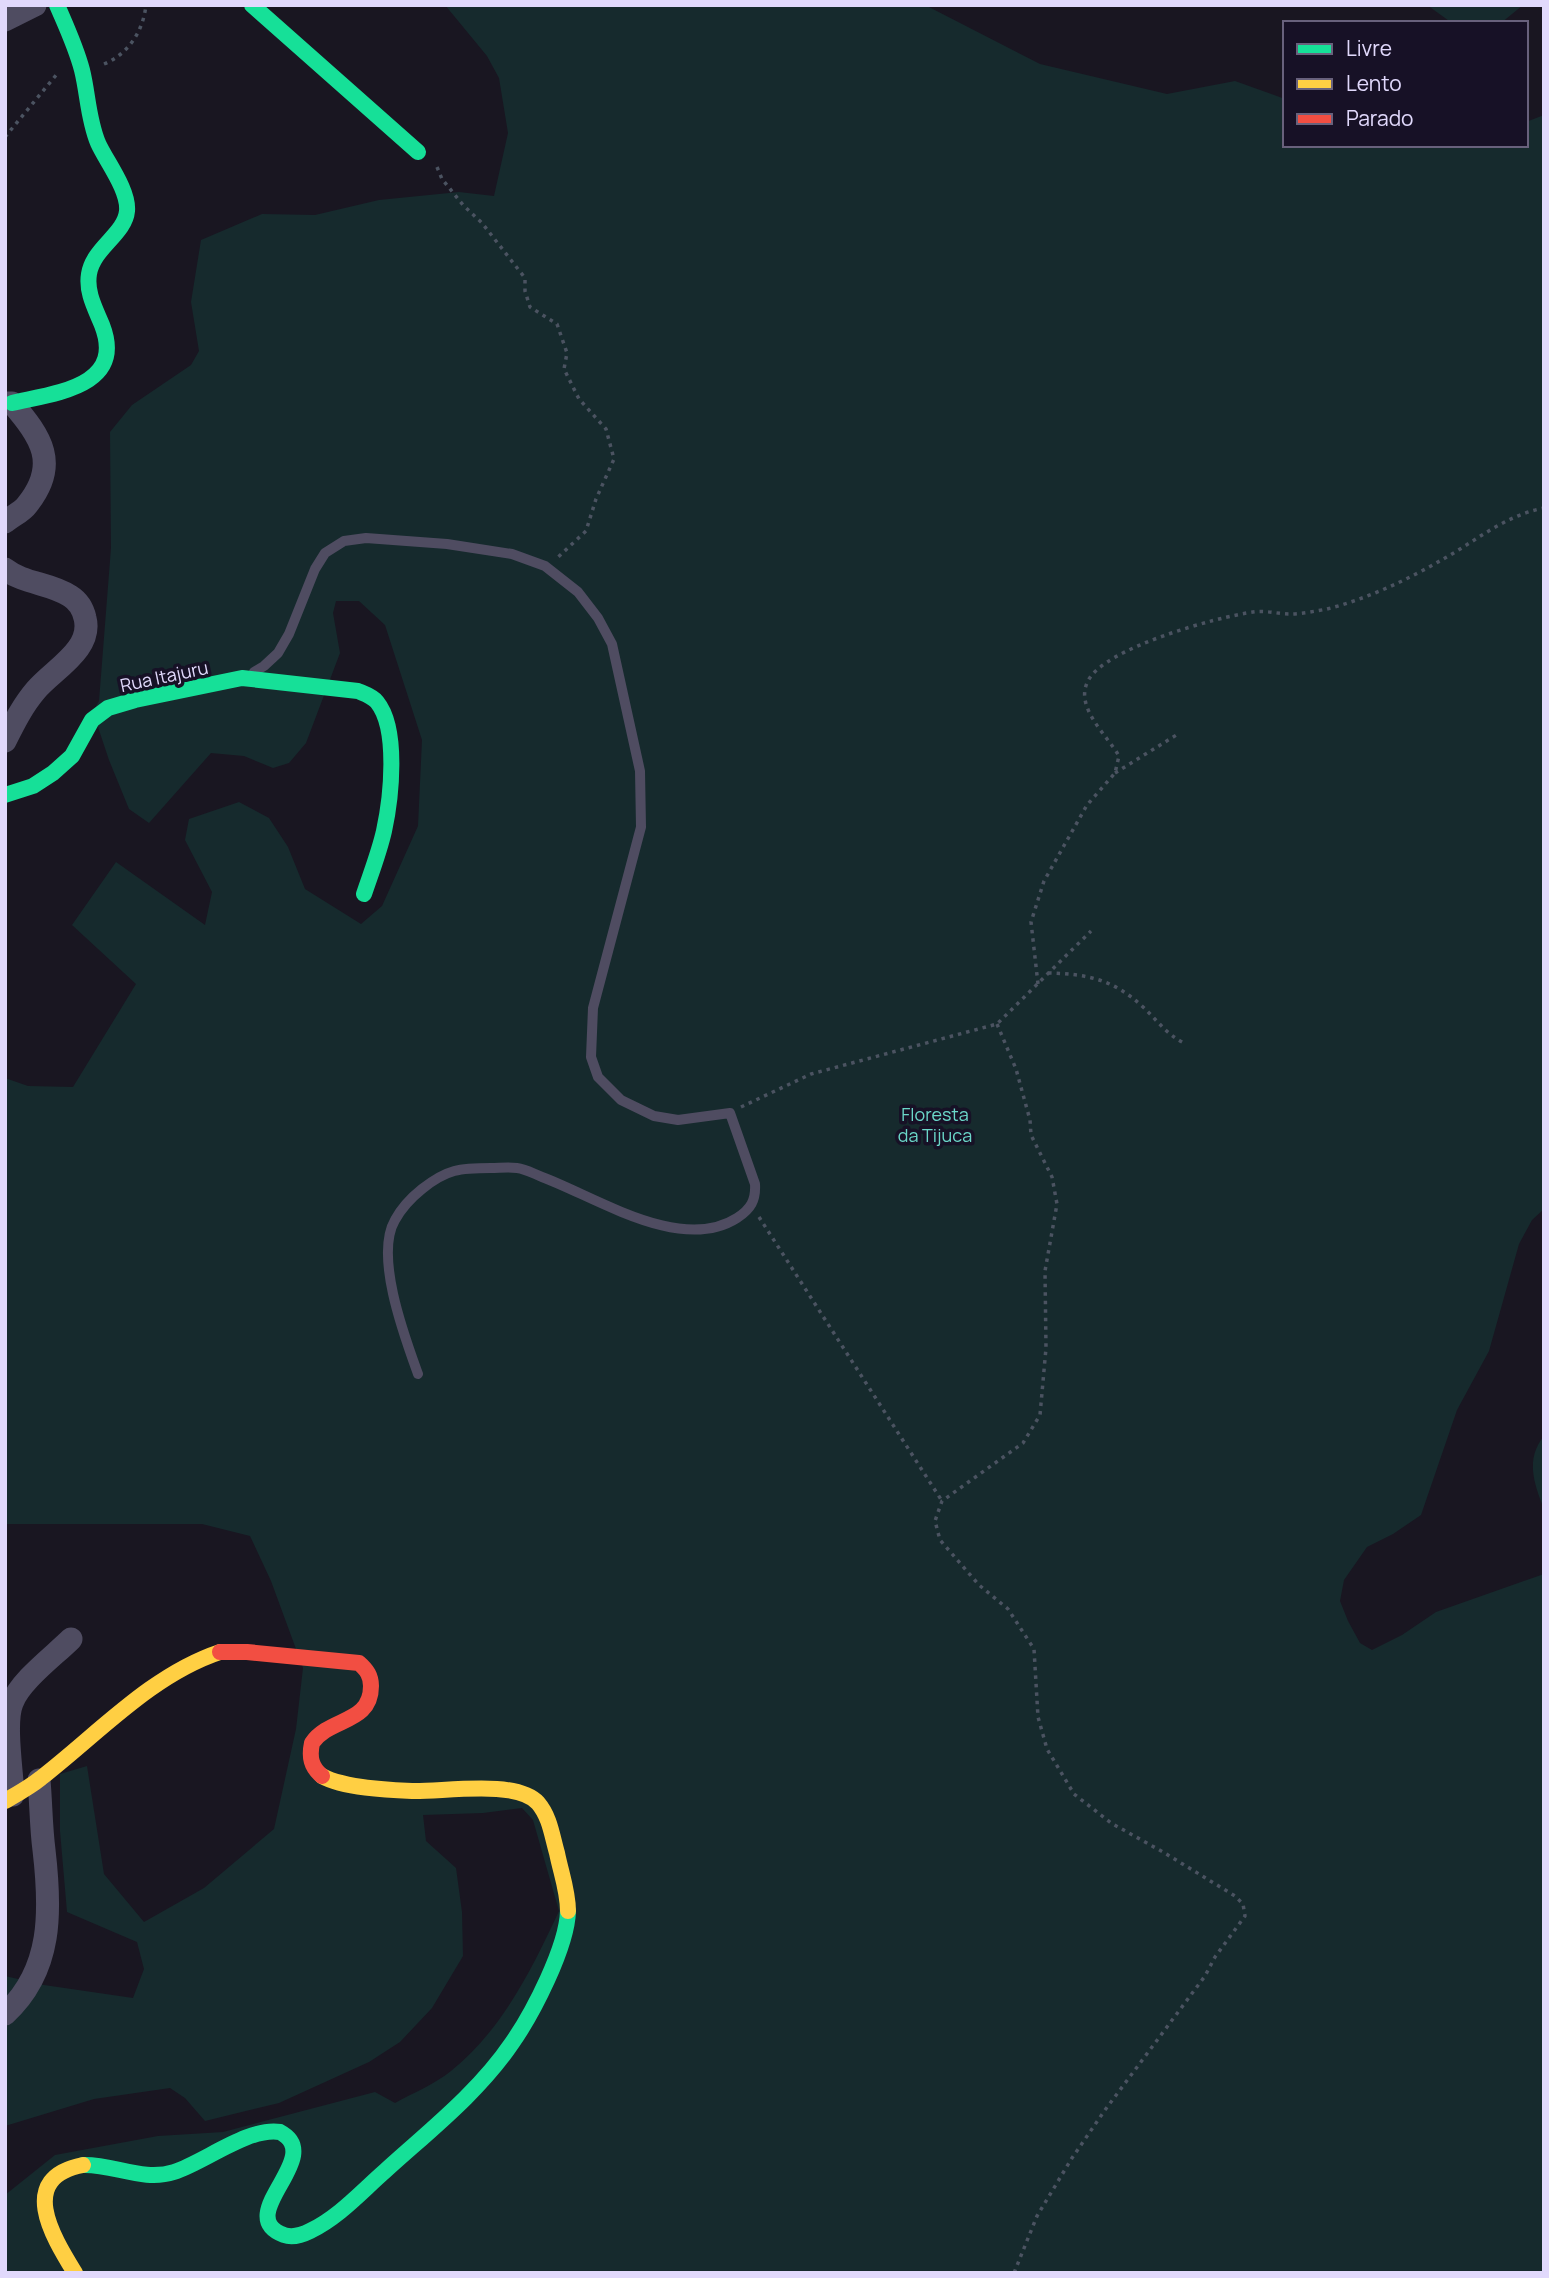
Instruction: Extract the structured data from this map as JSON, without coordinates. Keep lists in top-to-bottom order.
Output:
{
  "streets": {
    "street": ["Rua Itajuru"]
  },
  "parks": ["Floresta da Tijuca"],
  "legend": ["Livre", "Lento", "Parado"]
}
